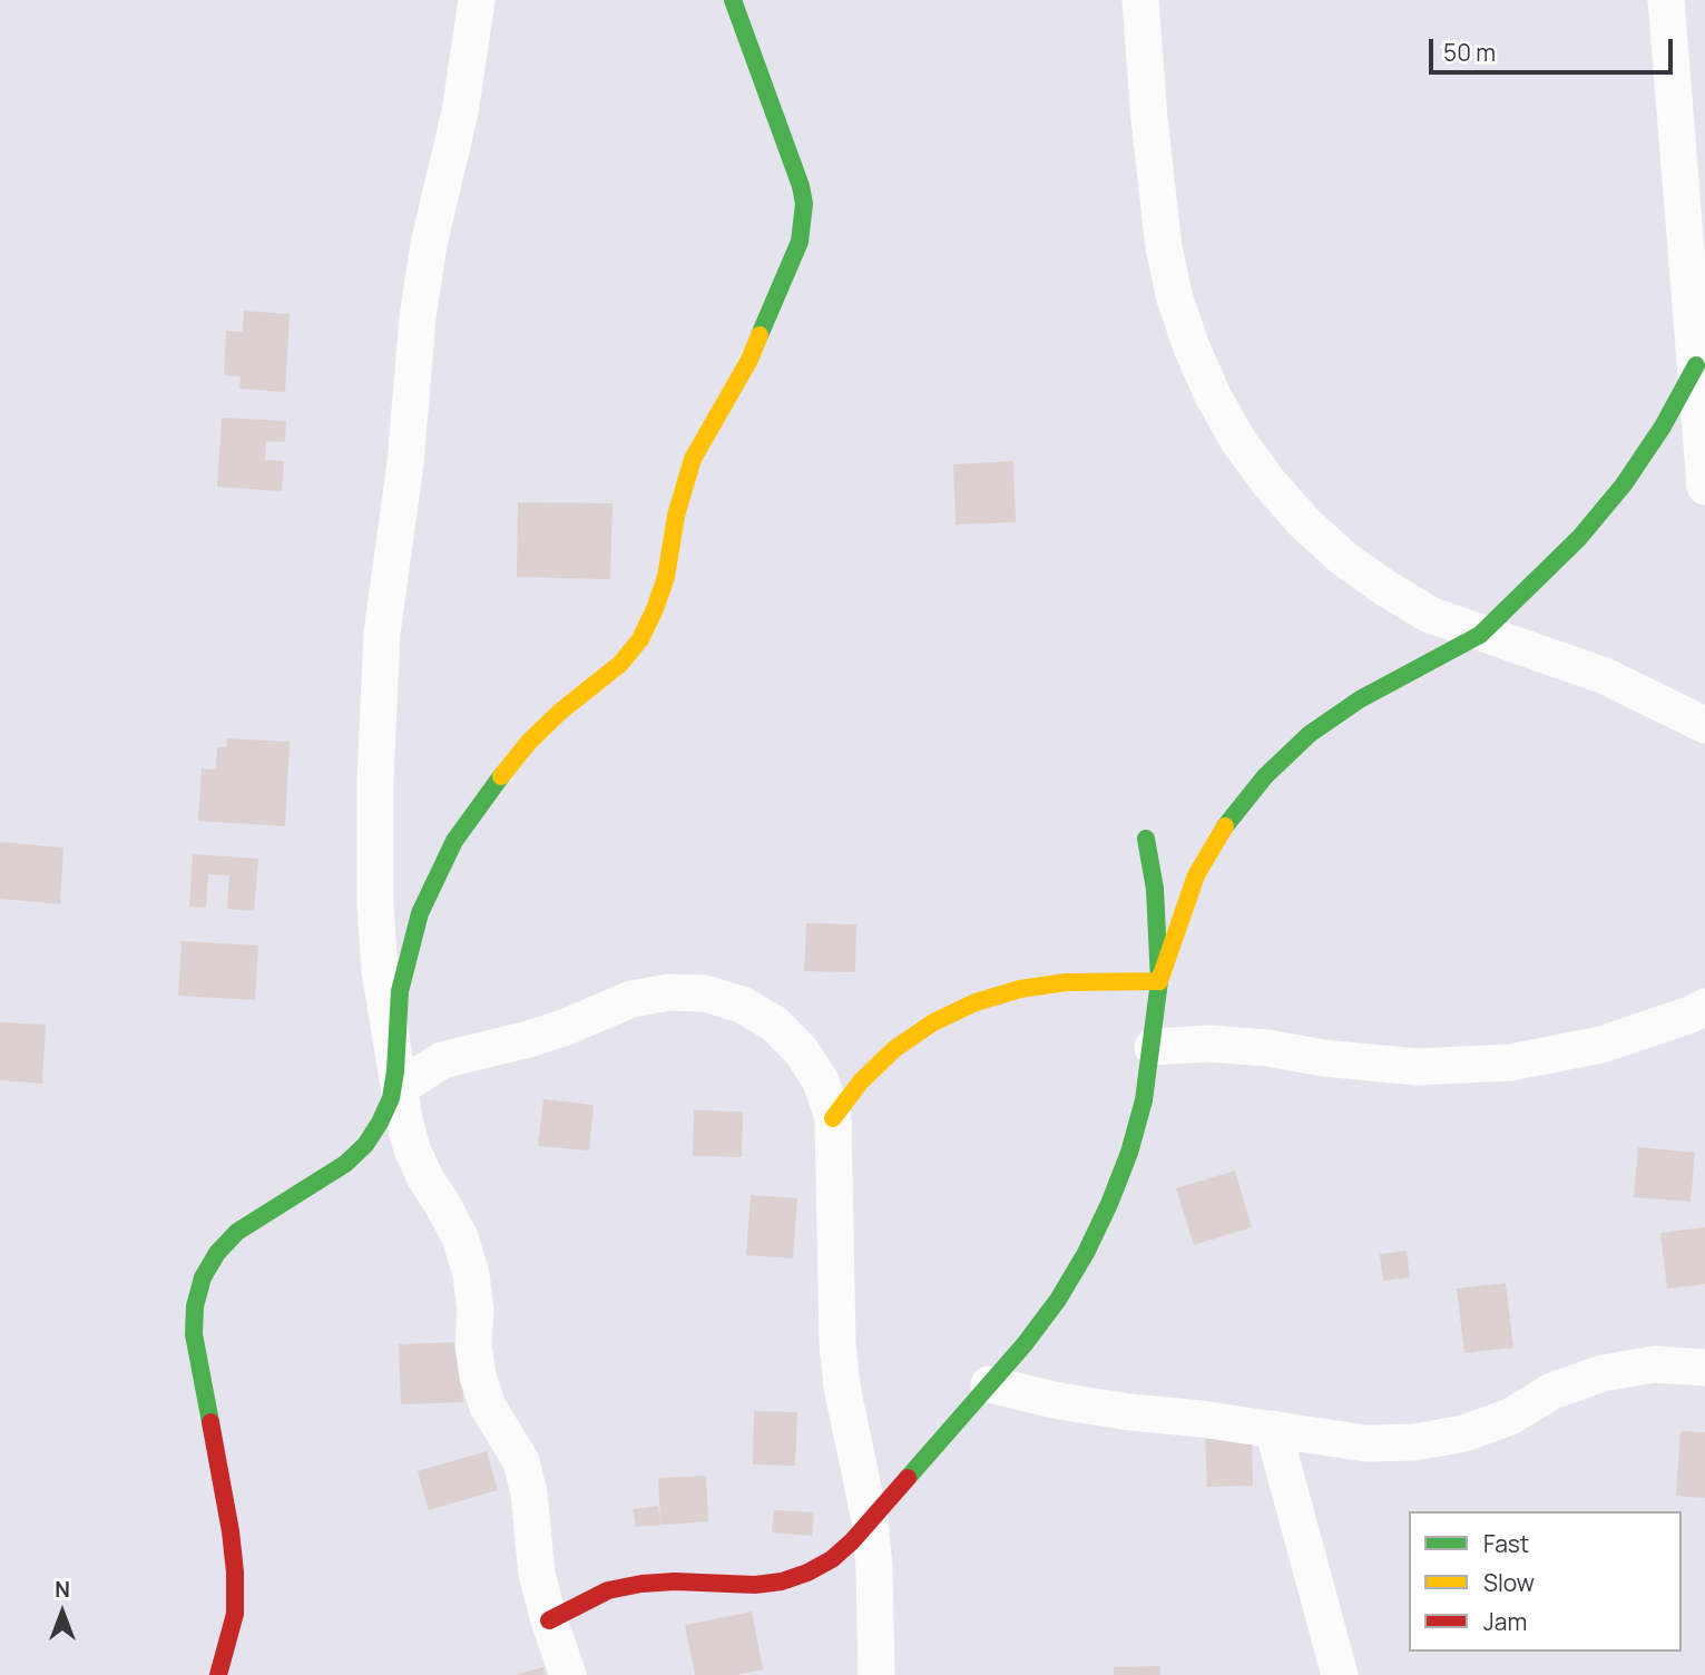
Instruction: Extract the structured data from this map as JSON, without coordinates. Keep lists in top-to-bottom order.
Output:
{
  "legend": ["Fast", "Slow", "Jam"],
  "scale_bar": "50 m",
  "north": "top"
}
